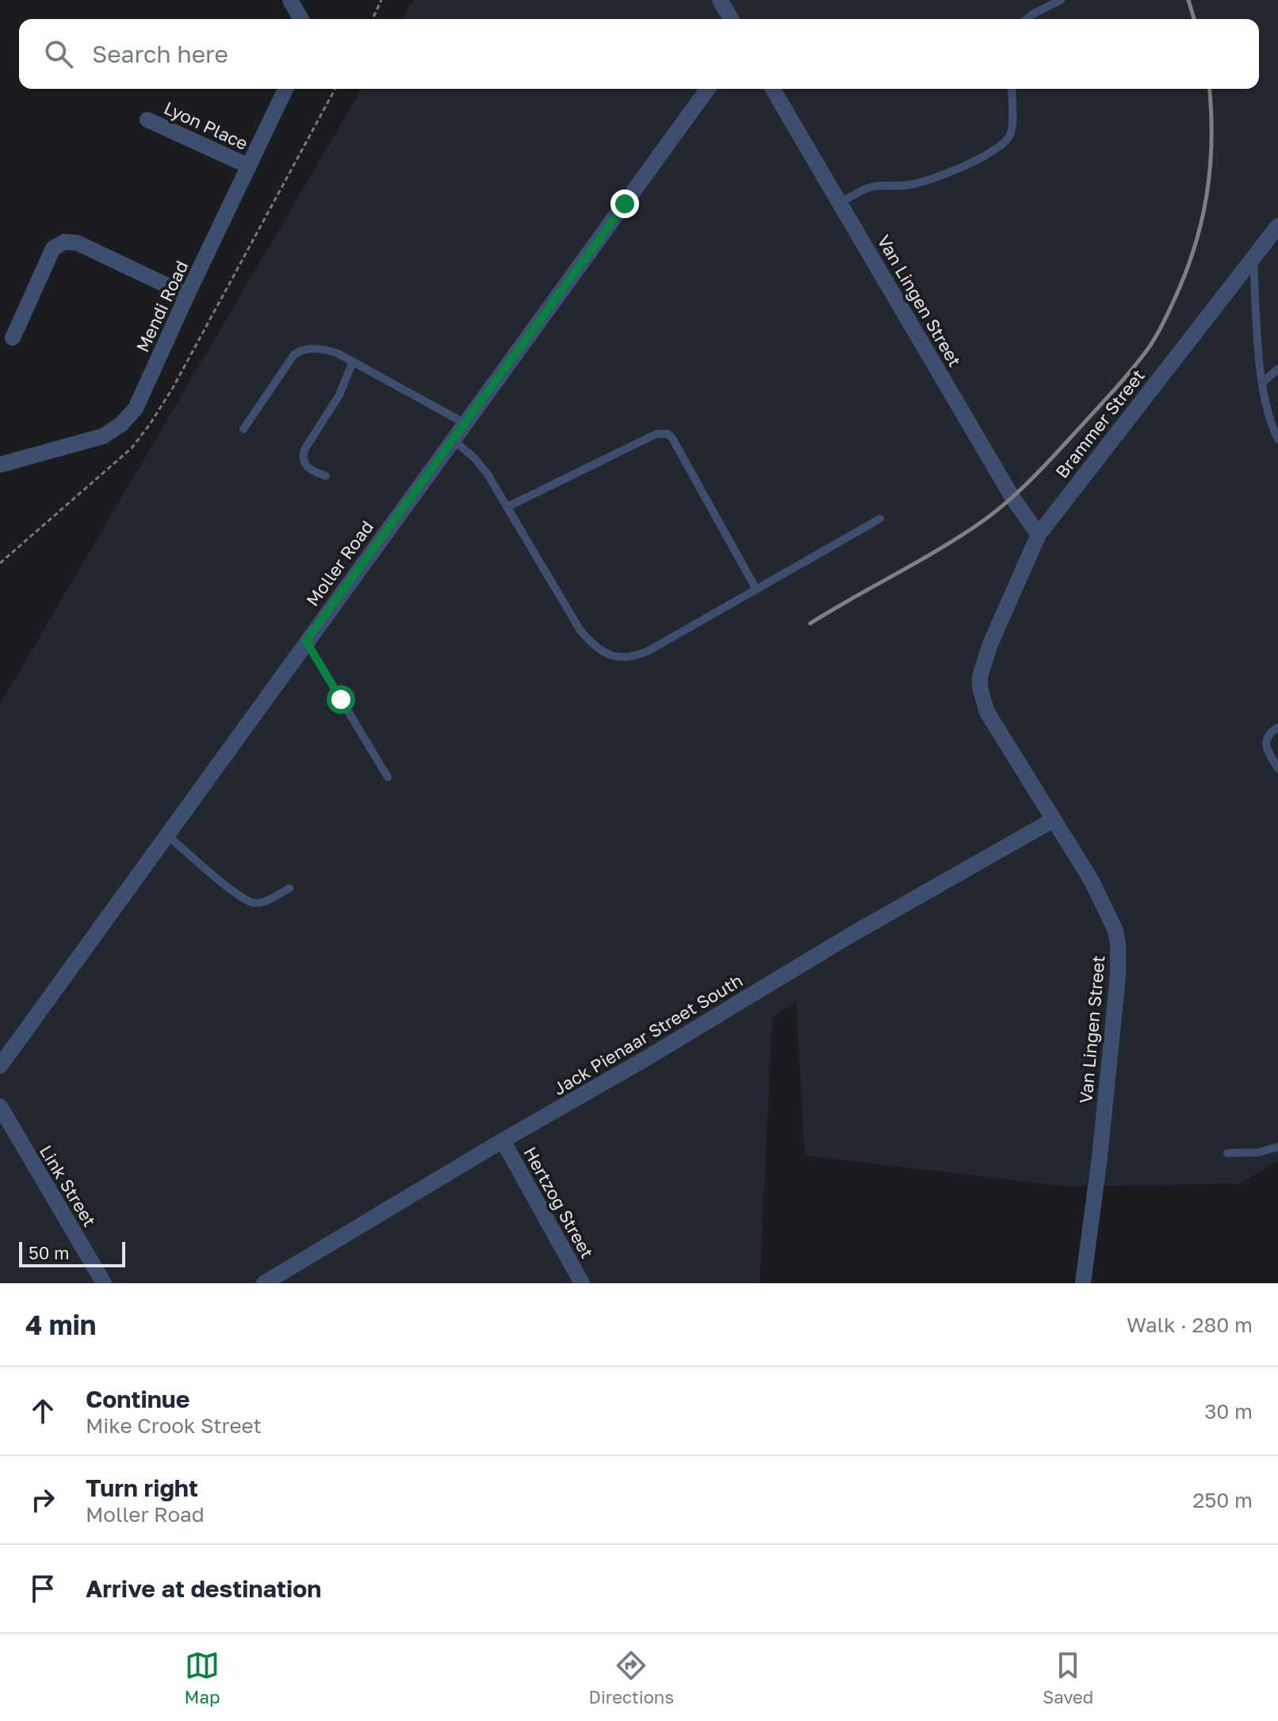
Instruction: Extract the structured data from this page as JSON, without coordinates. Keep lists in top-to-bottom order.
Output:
{
  "streets": {
    "street": [
      "Lyon Place",
      "Van Lingen Street",
      "Mendi Road",
      "Brammer Street",
      "Moller Road",
      "Jack Pienaar Street South",
      "Link Street",
      "Hertzog Street"
    ]
  },
  "crossings": [
    ["Lyon Place", "Mendi Road"],
    ["Van Lingen Street", "Brammer Street"],
    ["Van Lingen Street", "Jack Pienaar Street South"],
    ["Jack Pienaar Street South", "Hertzog Street"]
  ],
  "scale_bar": "50 m",
  "page": {
    "search": "Search here",
    "scale": "50 m",
    "heading": ["4 min", "Walk · 280 m"],
    "list": [
      ["Continue", "Mike Crook Street", "30 m"],
      ["Turn right", "Moller Road", "250 m"],
      "Arrive at destination"
    ],
    "nav": ["Map", "Directions", "Saved"]
  }
}
